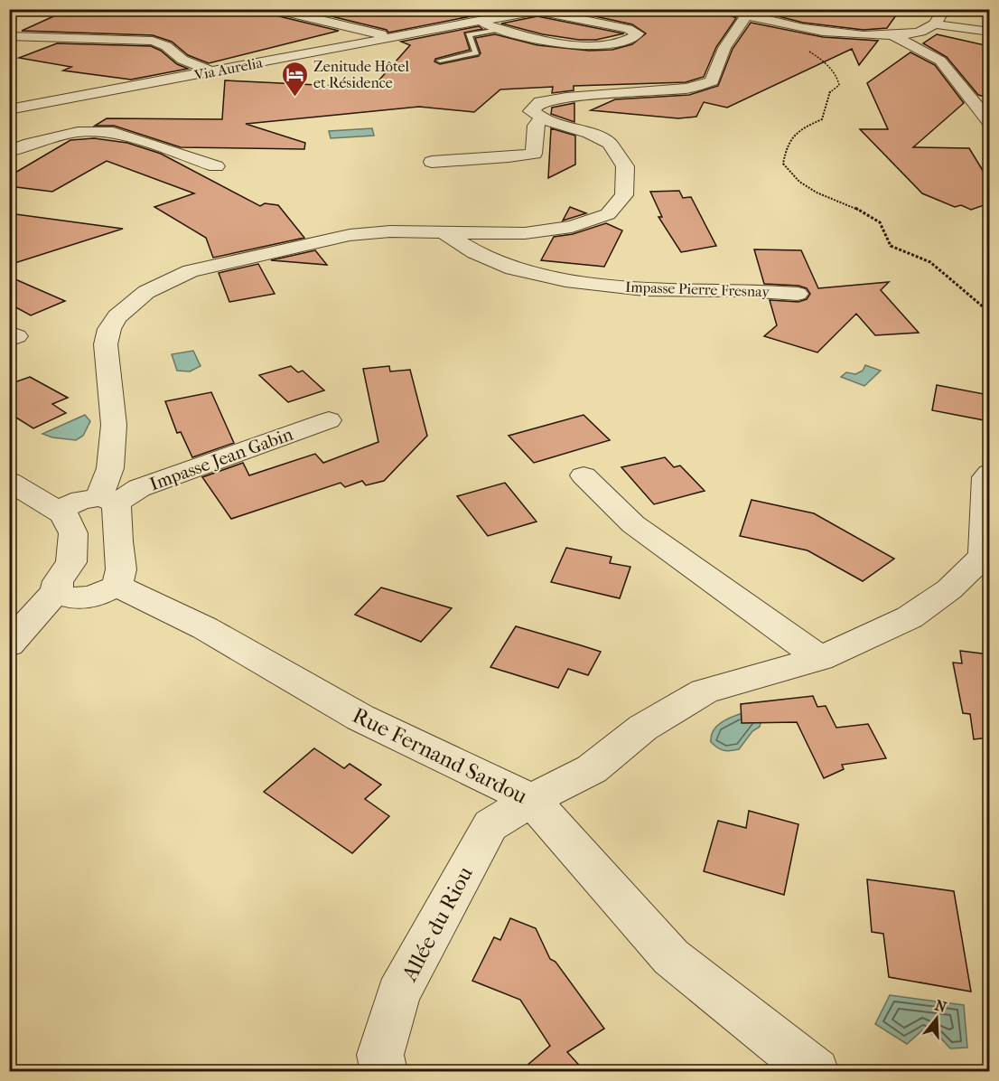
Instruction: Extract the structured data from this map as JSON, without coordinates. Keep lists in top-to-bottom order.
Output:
{
  "streets": {
    "street": [
      "Via Aurelia",
      "Impasse Pierre Fresnay",
      "Impasse Jean Gabin",
      "Rue Fernand Sardou",
      "Allée du Riou"
    ]
  },
  "crossings": [
    ["Rue Fernand Sardou", "Allée du Riou"]
  ],
  "places": {
    "hotel": ["Zenitude Hôtel et Résidence"]
  },
  "north": "top"
}
